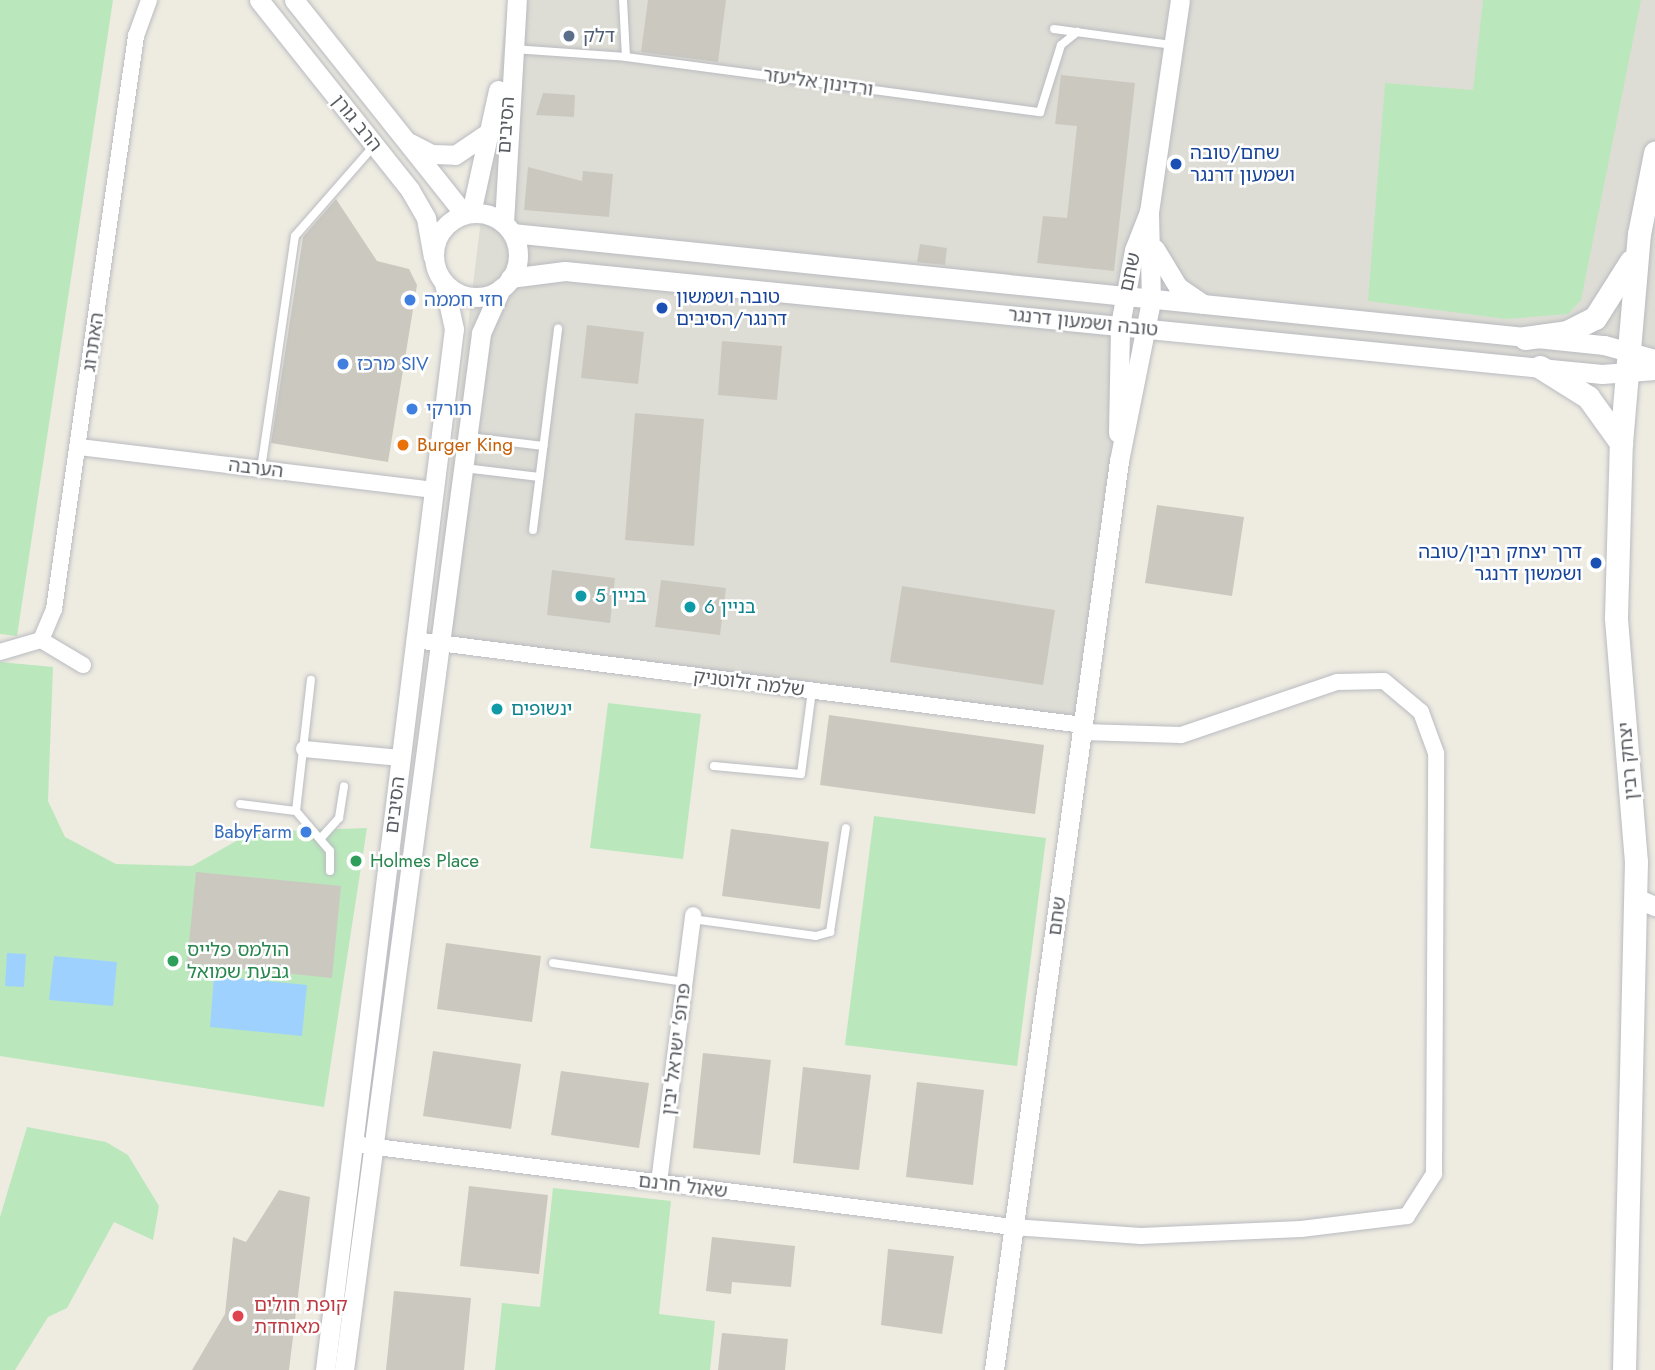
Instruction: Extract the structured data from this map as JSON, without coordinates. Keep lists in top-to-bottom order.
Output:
{
  "streets": {
    "main road": ["יצחק רבין"],
    "street": [
      "הרב גורן",
      "הסיבים",
      "שחם",
      "טובה ושמעון דרנגר",
      "האתרוג",
      "הערבה",
      "שלמה זלוטניק",
      "פרופ' ישראל יבין",
      "שאול חרנם"
    ],
    "lane": ["ורדינון אליעזר"]
  },
  "crossings": [
    ["ורדינון אליעזר", "הסיבים"],
    ["הרב גורן", "הסיבים"],
    ["הרב גורן", "טובה ושמעון דרנגר"],
    ["הסיבים", "טובה ושמעון דרנגר"],
    ["הסיבים", "הערבה"],
    ["הסיבים", "שלמה זלוטניק"],
    ["הסיבים", "שאול חרנם"],
    ["שחם", "טובה ושמעון דרנגר"],
    ["שחם", "שלמה זלוטניק"],
    ["שחם", "שאול חרנם"],
    ["טובה ושמעון דרנגר", "יצחק רבין"],
    ["האתרוג", "הערבה"],
    ["שלמה זלוטניק", "שאול חרנם"],
    ["פרופ' ישראל יבין", "שאול חרנם"]
  ],
  "places": [
    "דלק",
    "שחם/טובה ושמעון דרנגר",
    "חזי חממה",
    "טובה ושמשון דרנגר/הסיבים",
    "מרכז SIV",
    "תורקי",
    "Burger King",
    "דרך יצחק רבין/טובה ושמשון דרנגר",
    "בניין 5",
    "בניין 6",
    "ינשופים",
    "BabyFarm",
    "Holmes Place",
    "הולמס פלייס גבעת שמואל",
    "קופת חולים מאוחדת"
  ]
}
